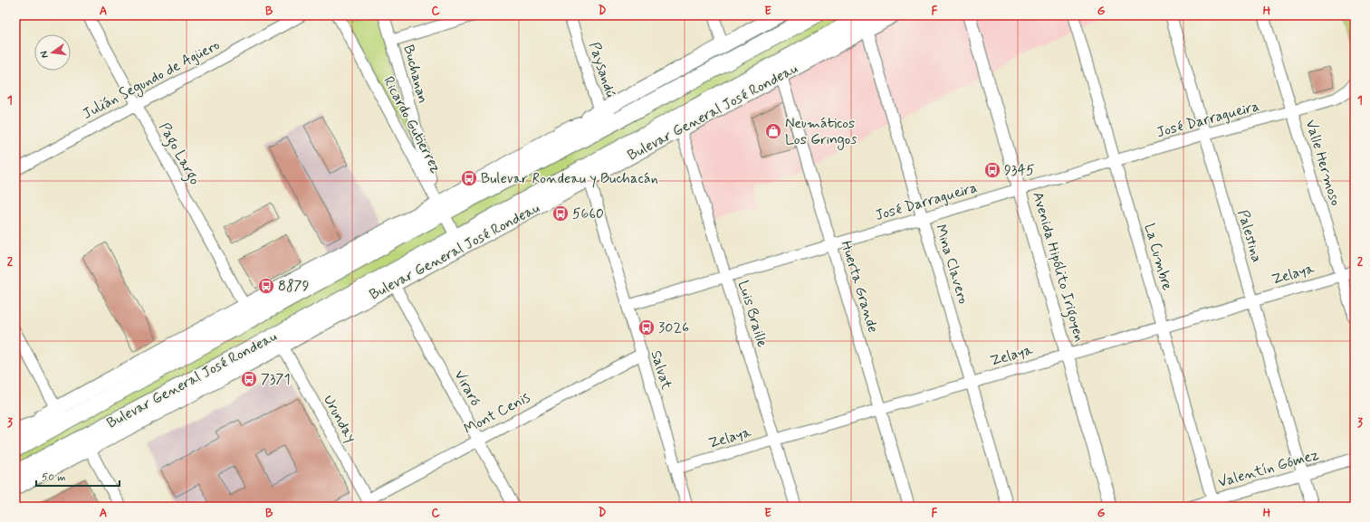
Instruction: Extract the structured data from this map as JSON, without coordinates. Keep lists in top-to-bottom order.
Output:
{
  "streets": {
    "main road": ["Bulevar General José Rondeau"],
    "street": [
      "Paysandú",
      "Buchanan",
      "Julián Segundo de Agüero",
      "José Darragueira",
      "Ricardo Gutierrez",
      "Pago Largo",
      "Valle Hermoso",
      "Palestina",
      "La Cumbre",
      "Mina Clavero",
      "Avenida Hipólito Irigoyen",
      "Zelaya",
      "Huerta Grande",
      "Luis Braille",
      "Salvat",
      "Viraró",
      "Mont Cenis",
      "Urunday",
      "Valentín Gómez"
    ]
  },
  "crossings": [
    ["Paysandú", "Bulevar General José Rondeau"],
    ["Buchanan", "Ricardo Gutierrez"],
    ["Julián Segundo de Agüero", "Pago Largo"],
    ["Bulevar General José Rondeau", "Ricardo Gutierrez"],
    ["Bulevar General José Rondeau", "Pago Largo"],
    ["Bulevar General José Rondeau", "Mina Clavero"],
    ["Bulevar General José Rondeau", "Huerta Grande"],
    ["Bulevar General José Rondeau", "Luis Braille"],
    ["Bulevar General José Rondeau", "Salvat"],
    ["Bulevar General José Rondeau", "Viraró"],
    ["Bulevar General José Rondeau", "Urunday"],
    ["José Darragueira", "Valle Hermoso"],
    ["José Darragueira", "Palestina"],
    ["José Darragueira", "La Cumbre"],
    ["José Darragueira", "Mina Clavero"],
    ["José Darragueira", "Avenida Hipólito Irigoyen"],
    ["José Darragueira", "Huerta Grande"],
    ["José Darragueira", "Luis Braille"],
    ["José Darragueira", "Salvat"],
    ["Valle Hermoso", "Zelaya"],
    ["Palestina", "Zelaya"],
    ["Palestina", "Valentín Gómez"],
    ["La Cumbre", "Zelaya"],
    ["La Cumbre", "Valentín Gómez"],
    ["Mina Clavero", "Zelaya"],
    ["Avenida Hipólito Irigoyen", "Zelaya"],
    ["Zelaya", "Huerta Grande"],
    ["Zelaya", "Luis Braille"],
    ["Zelaya", "Salvat"],
    ["Salvat", "Mont Cenis"],
    ["Viraró", "Mont Cenis"],
    ["Mont Cenis", "Urunday"]
  ],
  "places": {
    "shop": ["Neumáticos Los Gringos"],
    "bus stop": [
      "9345",
      "Bulevar Rondeau y Buchacán",
      "5660",
      "8879",
      "3026",
      "7371"
    ]
  },
  "scale_bar": "50 m",
  "north": "left",
  "grid": {
    "columns": [
      "A",
      "B",
      "C",
      "D",
      "E",
      "F",
      "G",
      "H"
    ],
    "rows": ["1", "2", "3"]
  }
}
